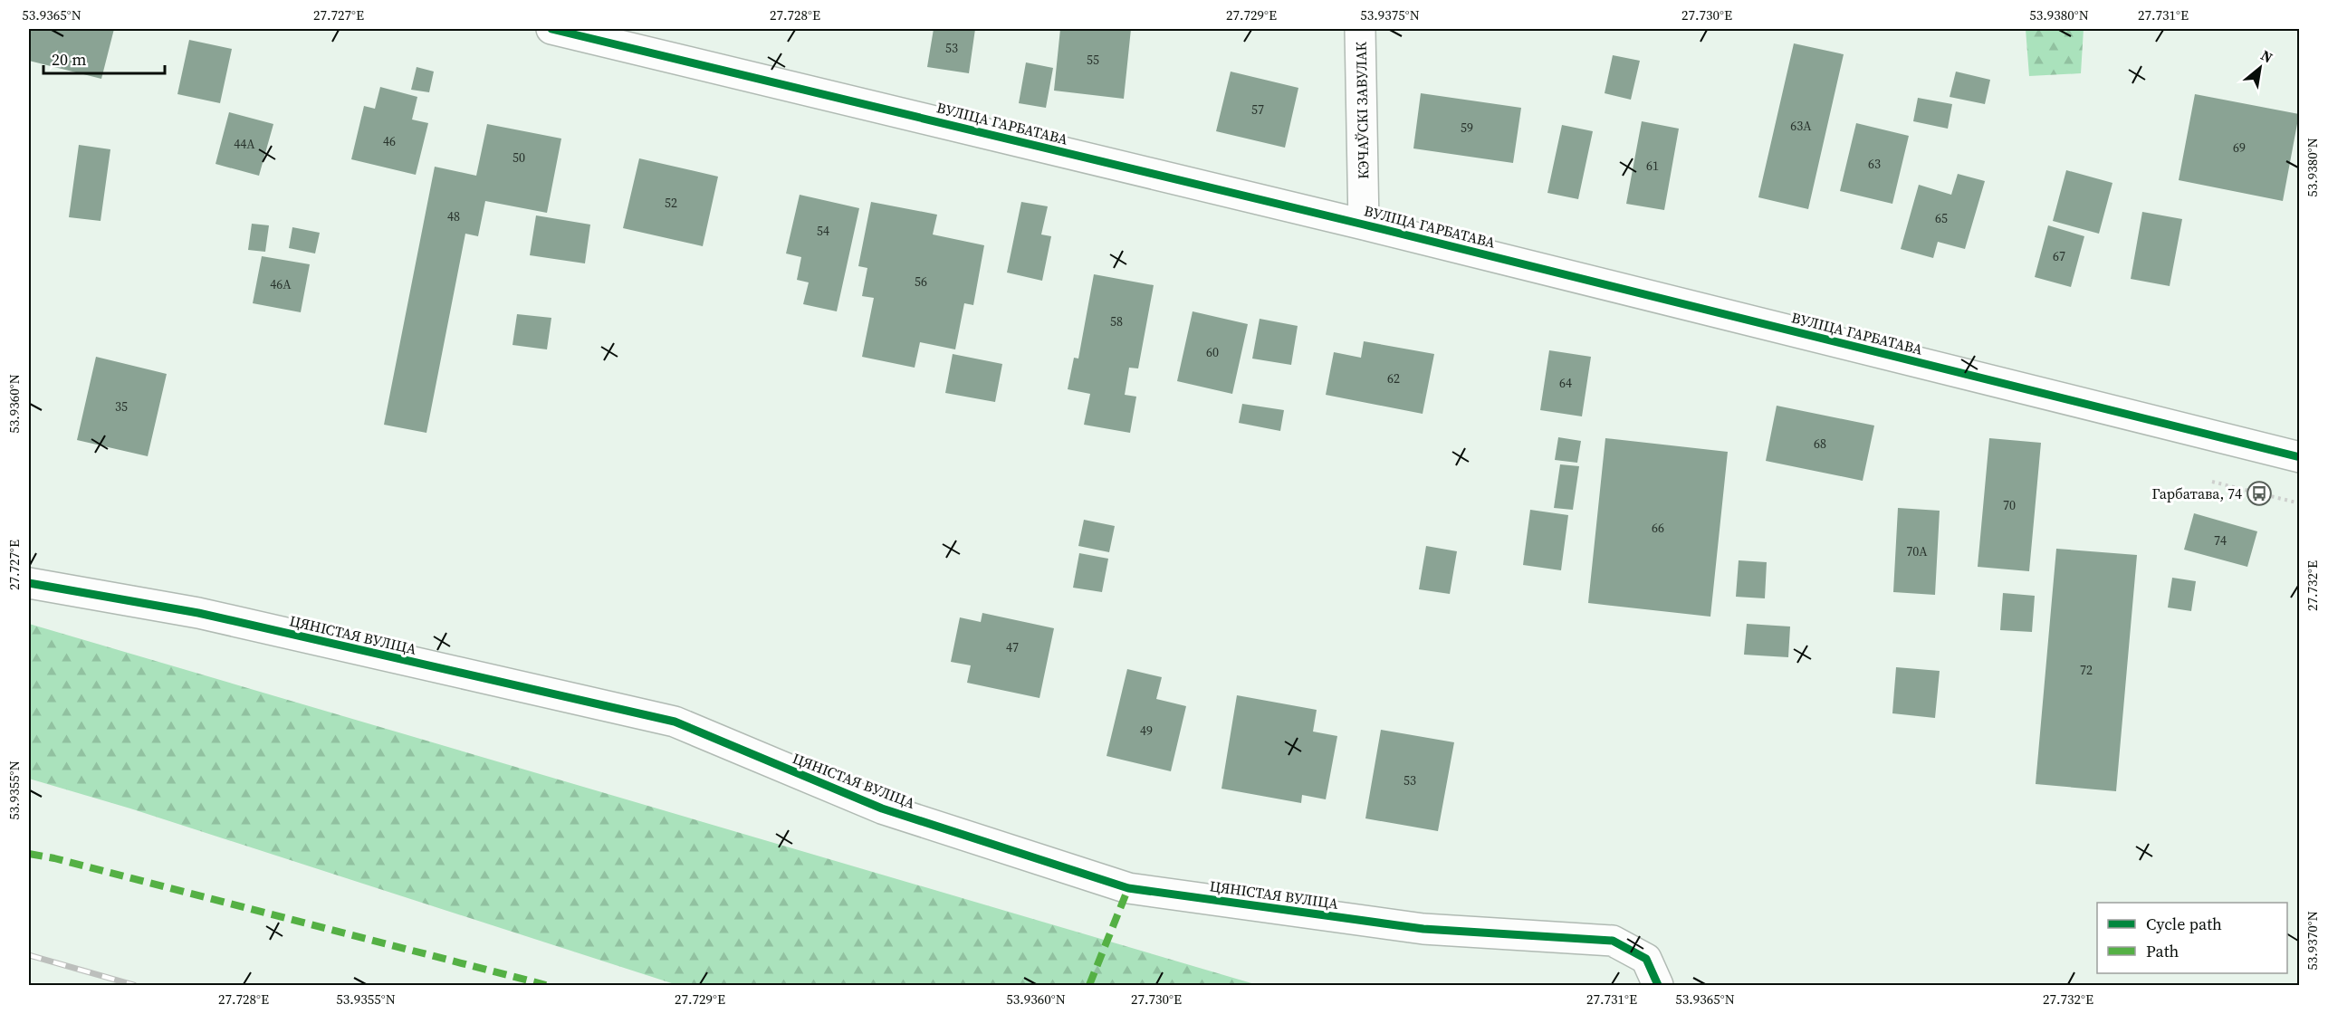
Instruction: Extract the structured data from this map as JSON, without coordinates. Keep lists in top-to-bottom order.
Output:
{
  "streets": {
    "street": ["КЭЧАЎСКІ ЗАВУЛАК", "ВУЛІЦА ГАРБАТАВА", "ЦЯНІСТАЯ ВУЛІЦА"]
  },
  "crossings": [
    ["КЭЧАЎСКІ ЗАВУЛАК", "ВУЛІЦА ГАРБАТАВА"]
  ],
  "places": {
    "bus stop": ["Гарбатава, 74"]
  },
  "house_numbers": [
    "53",
    "55",
    "57",
    "63А",
    "59",
    "46",
    "44А",
    "69",
    "50",
    "63",
    "61",
    "52",
    "48",
    "65",
    "54",
    "67",
    "56",
    "46А",
    "58",
    "60",
    "62",
    "64",
    "35",
    "68",
    "70",
    "66",
    "74",
    "70А",
    "47",
    "72",
    "49",
    "53"
  ],
  "legend": ["Cycle path", "Path"],
  "scale_bar": "20 m",
  "north": "top right",
  "coordinates": [
    "53.9365°N",
    "27.727°E",
    "27.728°E",
    "27.729°E",
    "53.9375°N",
    "27.730°E",
    "53.9380°N",
    "27.731°E",
    "53.9360°N",
    "27.732°E",
    "53.9355°N",
    "53.9370°N"
  ]
}
